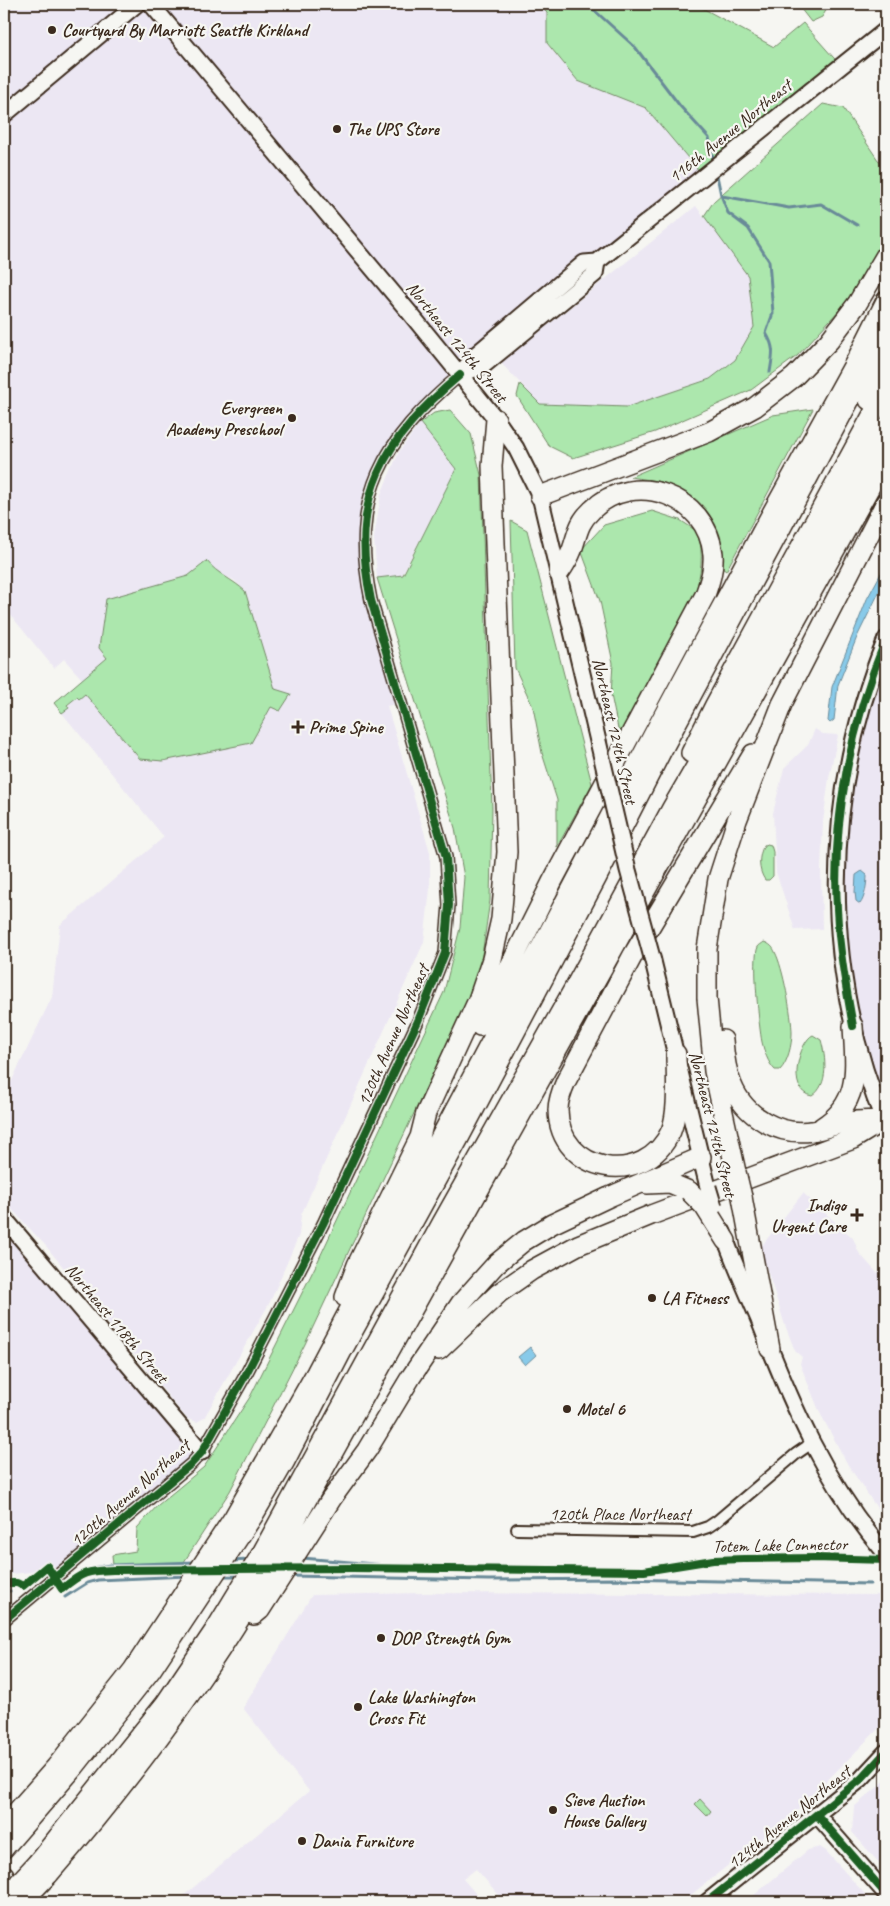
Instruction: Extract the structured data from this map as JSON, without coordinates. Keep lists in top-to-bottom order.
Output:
{
  "streets": {
    "main road": [
      "116th Avenue Northeast",
      "Northeast 124th Street",
      "Northeast 118th Street",
      "124th Avenue Northeast"
    ],
    "street": ["120th Avenue Northeast", "120th Place Northeast"],
    "cycle path": ["Totem Lake Connector"]
  },
  "crossings": [
    ["116th Avenue Northeast", "Northeast 124th Street"],
    ["116th Avenue Northeast", "120th Avenue Northeast"],
    ["Northeast 124th Street", "120th Avenue Northeast"],
    ["120th Avenue Northeast", "Northeast 118th Street"]
  ],
  "places": {
    "other": [
      "Courtyard By Marriott Seattle Kirkland",
      "The UPS Store",
      "Evergreen Academy Preschool",
      "LA Fitness",
      "Motel 6",
      "DOP Strength Gym",
      "Lake Washington Cross Fit",
      "Sieve Auction House Gallery",
      "Dania Furniture"
    ],
    "health": ["Prime Spine", "Indigo Urgent Care"]
  }
}
